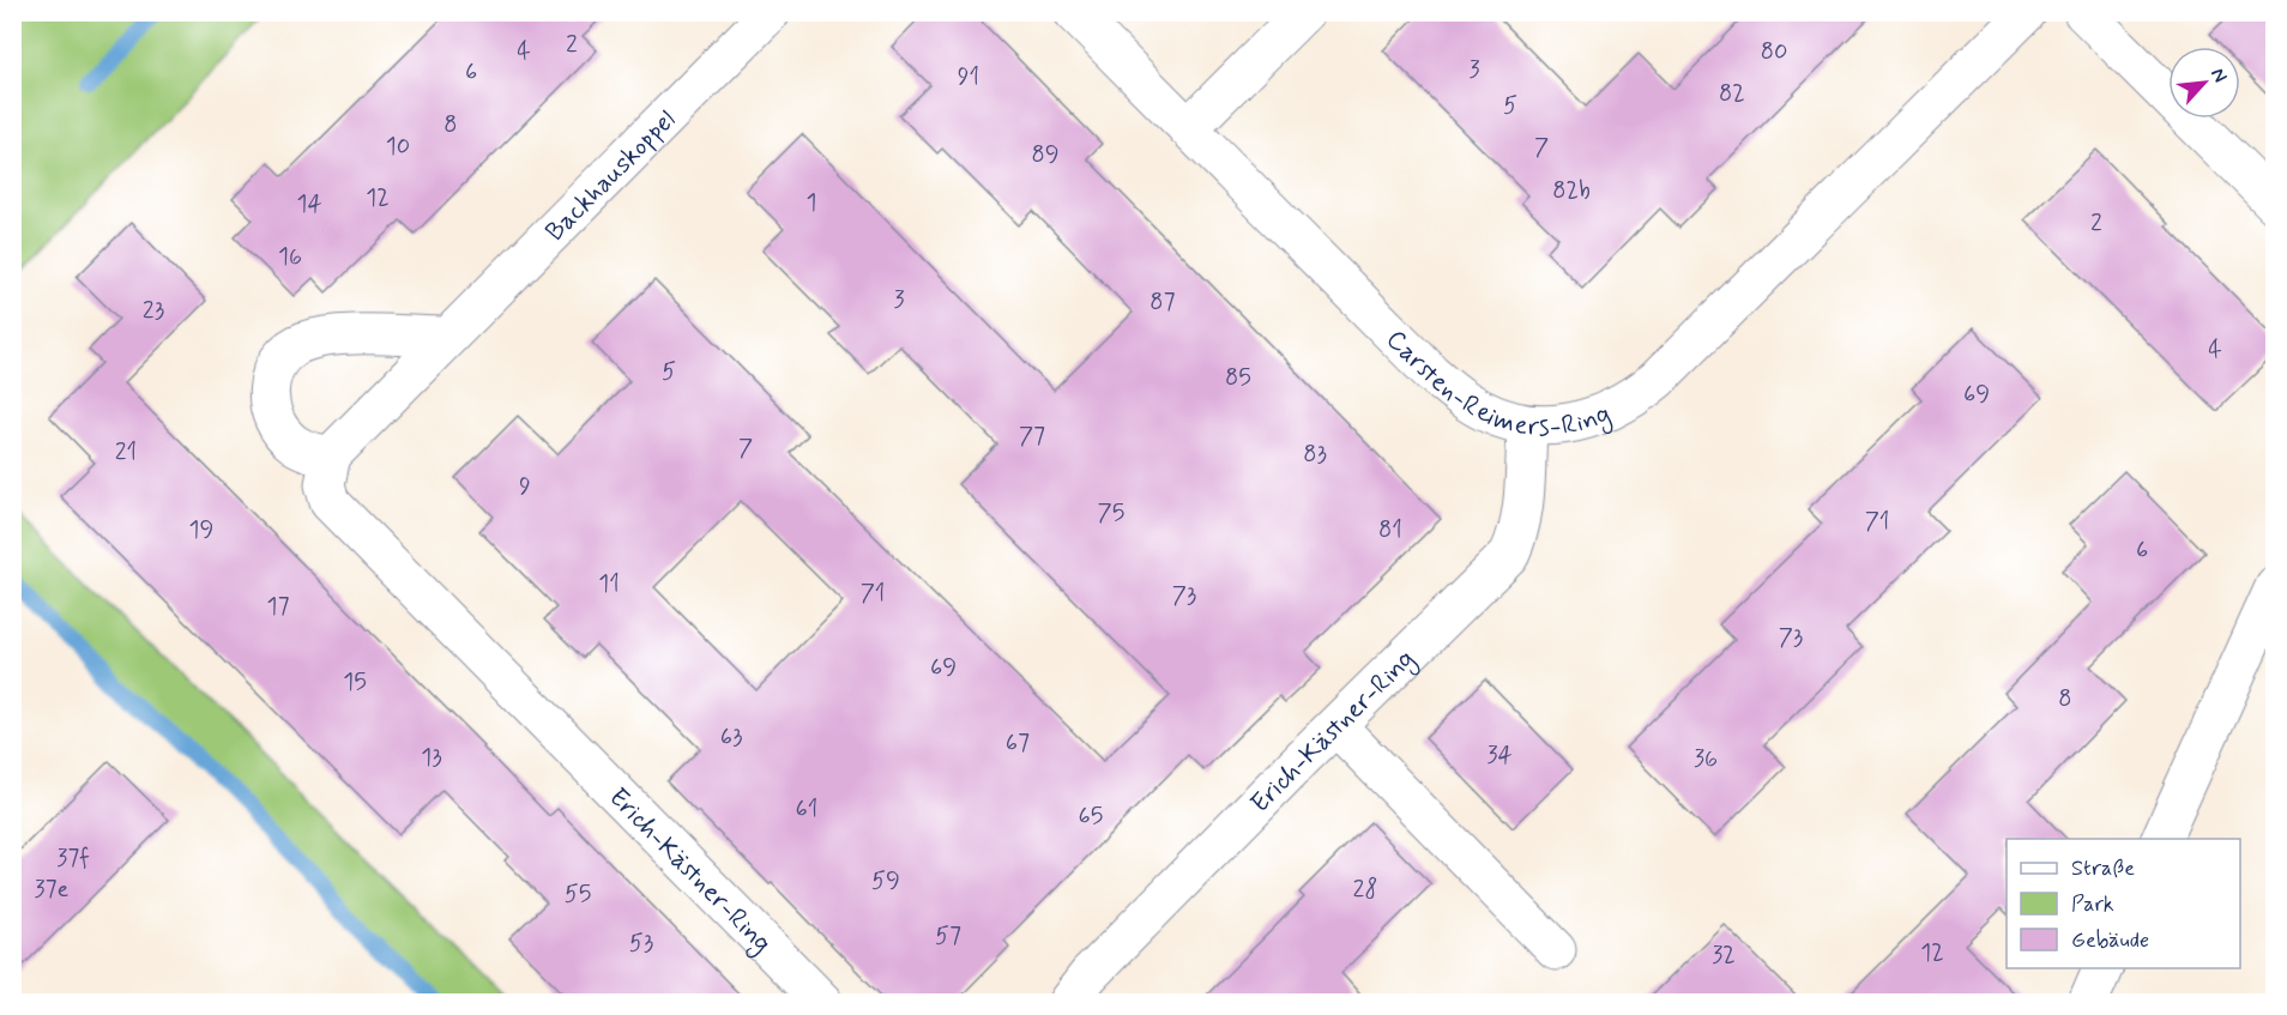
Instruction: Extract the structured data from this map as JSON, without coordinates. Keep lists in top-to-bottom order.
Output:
{
  "streets": {
    "street": ["Backhauskoppel", "Carsten-Reimers-Ring", "Erich-Kästner-Ring"]
  },
  "crossings": [
    ["Backhauskoppel", "Erich-Kästner-Ring"],
    ["Carsten-Reimers-Ring", "Erich-Kästner-Ring"]
  ],
  "house_numbers": [
    "2",
    "4",
    "80",
    "3",
    "6",
    "91",
    "82",
    "5",
    "8",
    "10",
    "7",
    "89",
    "82b",
    "12",
    "1",
    "14",
    "2",
    "16",
    "3",
    "87",
    "23",
    "4",
    "5",
    "85",
    "69",
    "77",
    "7",
    "21",
    "83",
    "9",
    "75",
    "71",
    "19",
    "81",
    "6",
    "11",
    "71",
    "73",
    "17",
    "73",
    "69",
    "15",
    "8",
    "63",
    "67",
    "34",
    "13",
    "36",
    "61",
    "65",
    "37f",
    "59",
    "37e",
    "28",
    "55",
    "57",
    "53",
    "12",
    "32"
  ],
  "legend": ["Straße", "Park", "Gebäude"],
  "north": "top right"
}
